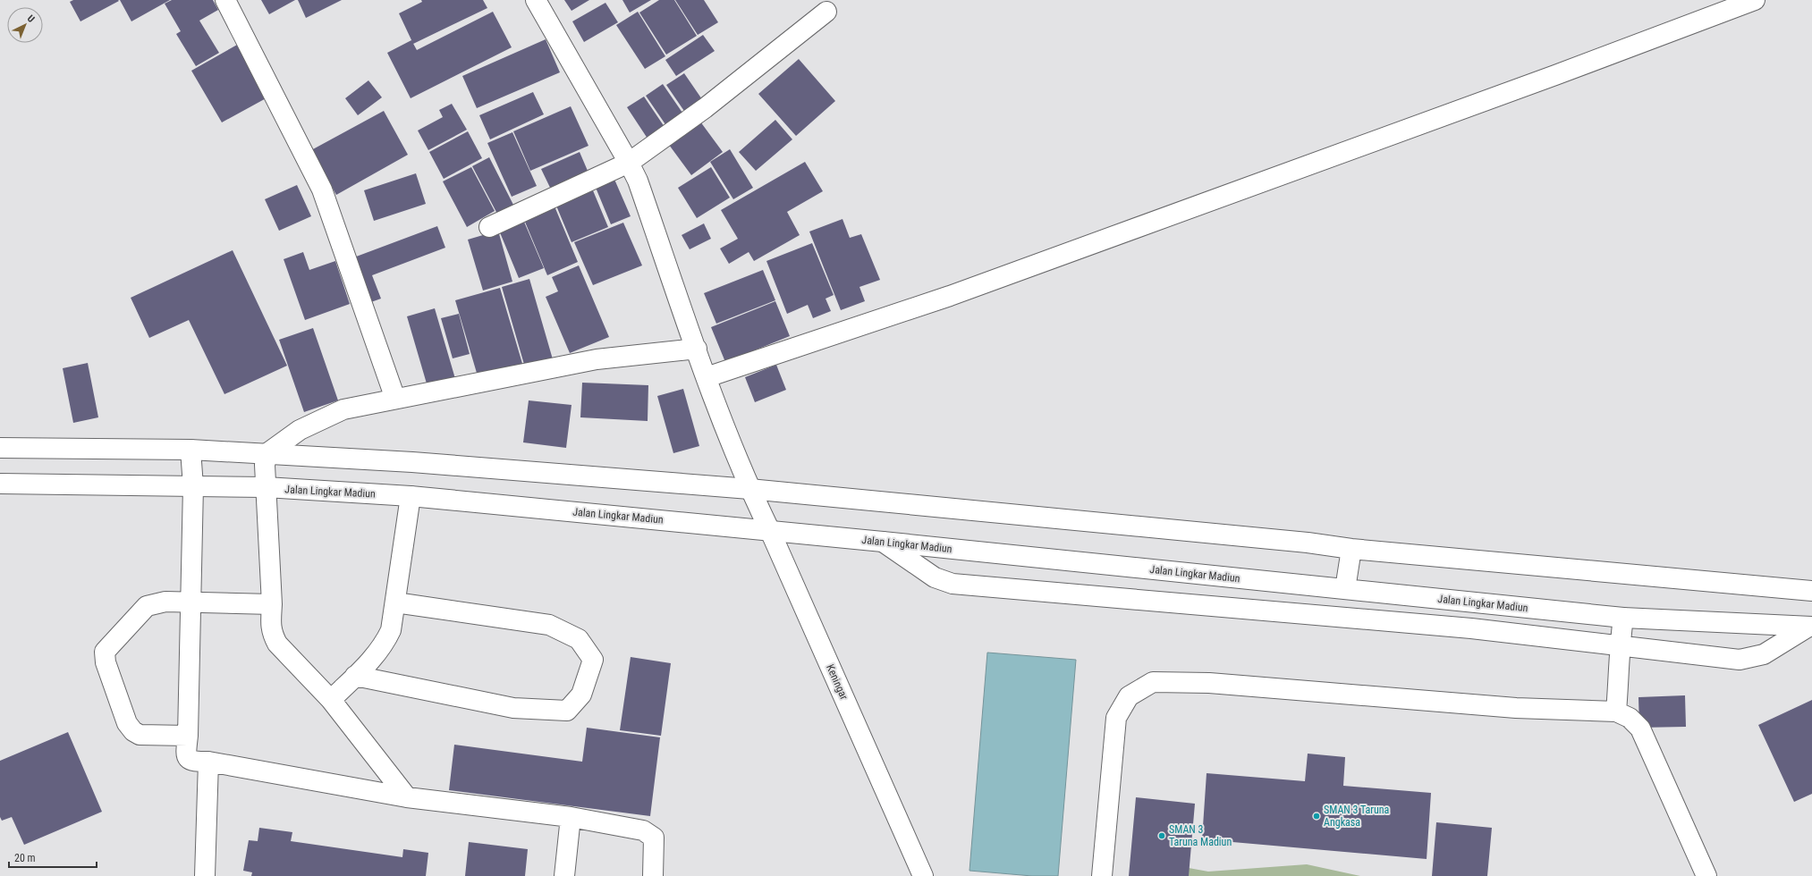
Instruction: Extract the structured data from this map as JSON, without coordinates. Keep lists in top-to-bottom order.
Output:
{
  "streets": {
    "main road": ["Jalan Lingkar Madiun", "Keningar"]
  },
  "crossings": [
    ["Jalan Lingkar Madiun", "Keningar"]
  ],
  "places": ["SMAN 3 Taruna Angkasa", "SMAN 3 Taruna Madiun"],
  "scale_bar": "20 m",
  "north": "top right"
}
